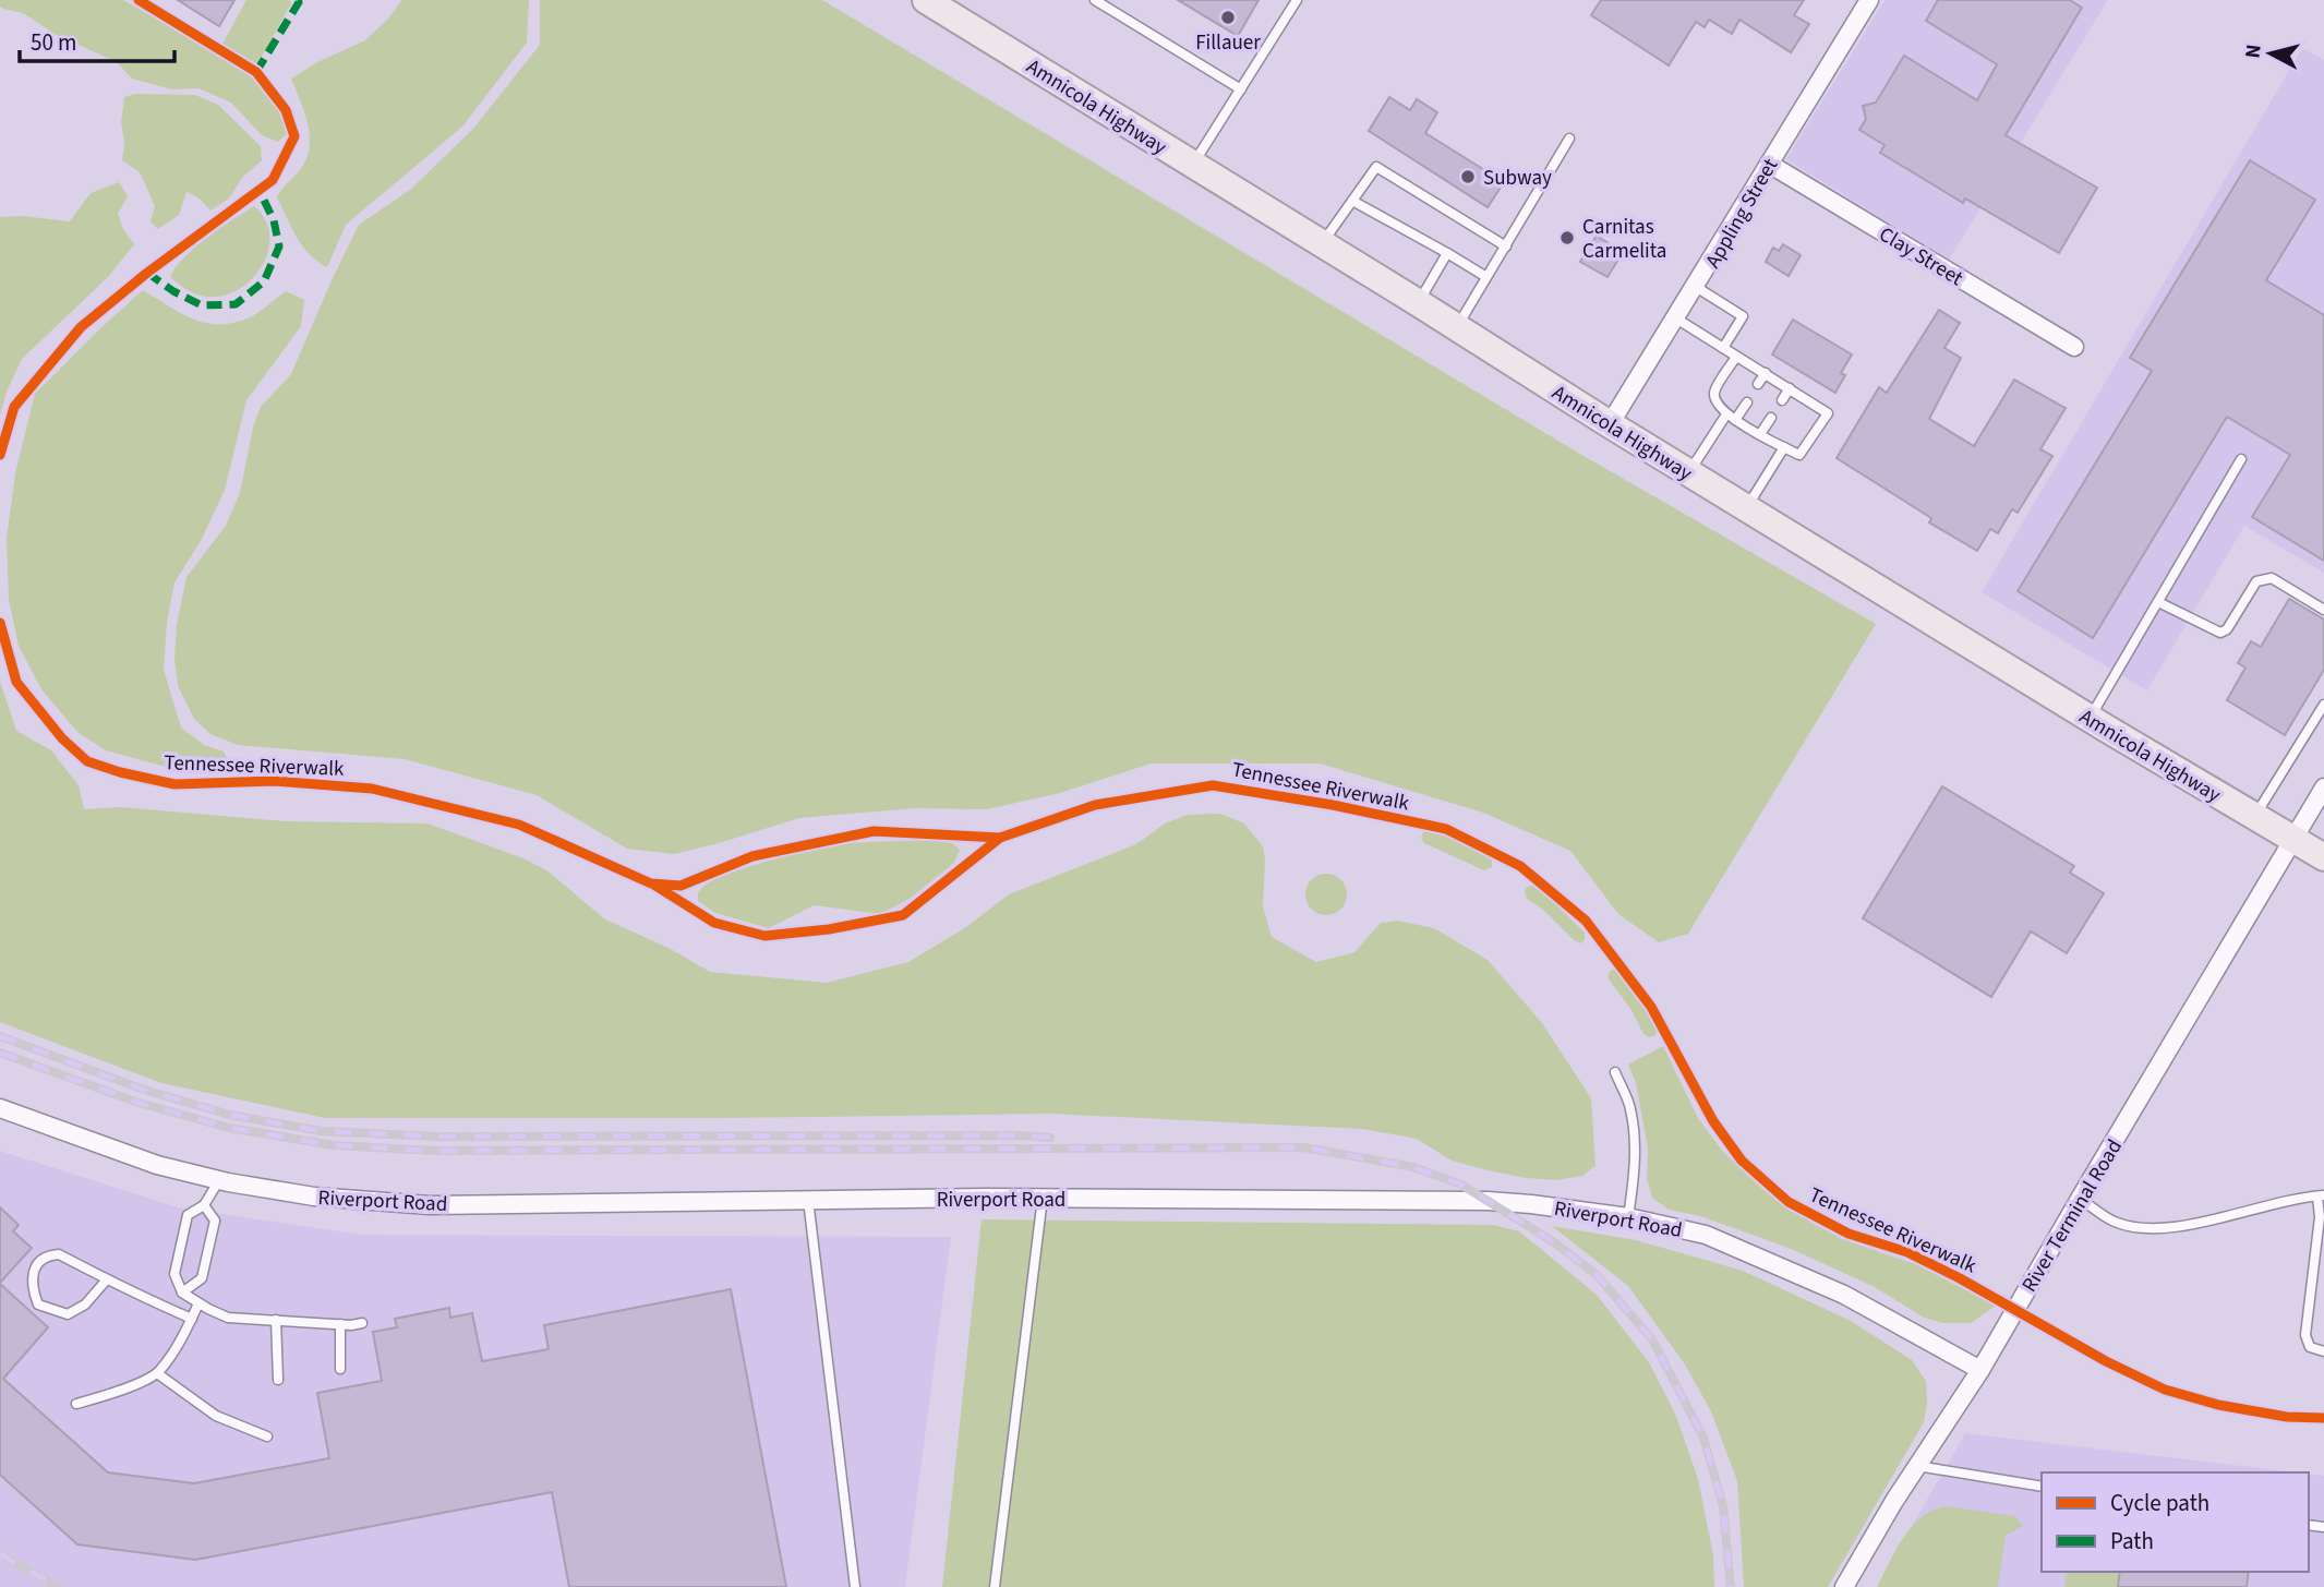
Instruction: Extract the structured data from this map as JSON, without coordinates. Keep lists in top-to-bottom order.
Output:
{
  "streets": {
    "main road": ["Amnicola Highway"],
    "street": [
      "Appling Street",
      "Clay Street",
      "Riverport Road",
      "River Terminal Road"
    ],
    "cycle path": ["Tennessee Riverwalk"]
  },
  "crossings": [
    ["Amnicola Highway", "Appling Street"],
    ["Amnicola Highway", "River Terminal Road"],
    ["Appling Street", "Clay Street"],
    ["Tennessee Riverwalk", "River Terminal Road"],
    ["Riverport Road", "River Terminal Road"]
  ],
  "places": ["Fillauer", "Subway", "Carnitas Carmelita"],
  "legend": ["Cycle path", "Path"],
  "scale_bar": "50 m",
  "north": "left"
}
